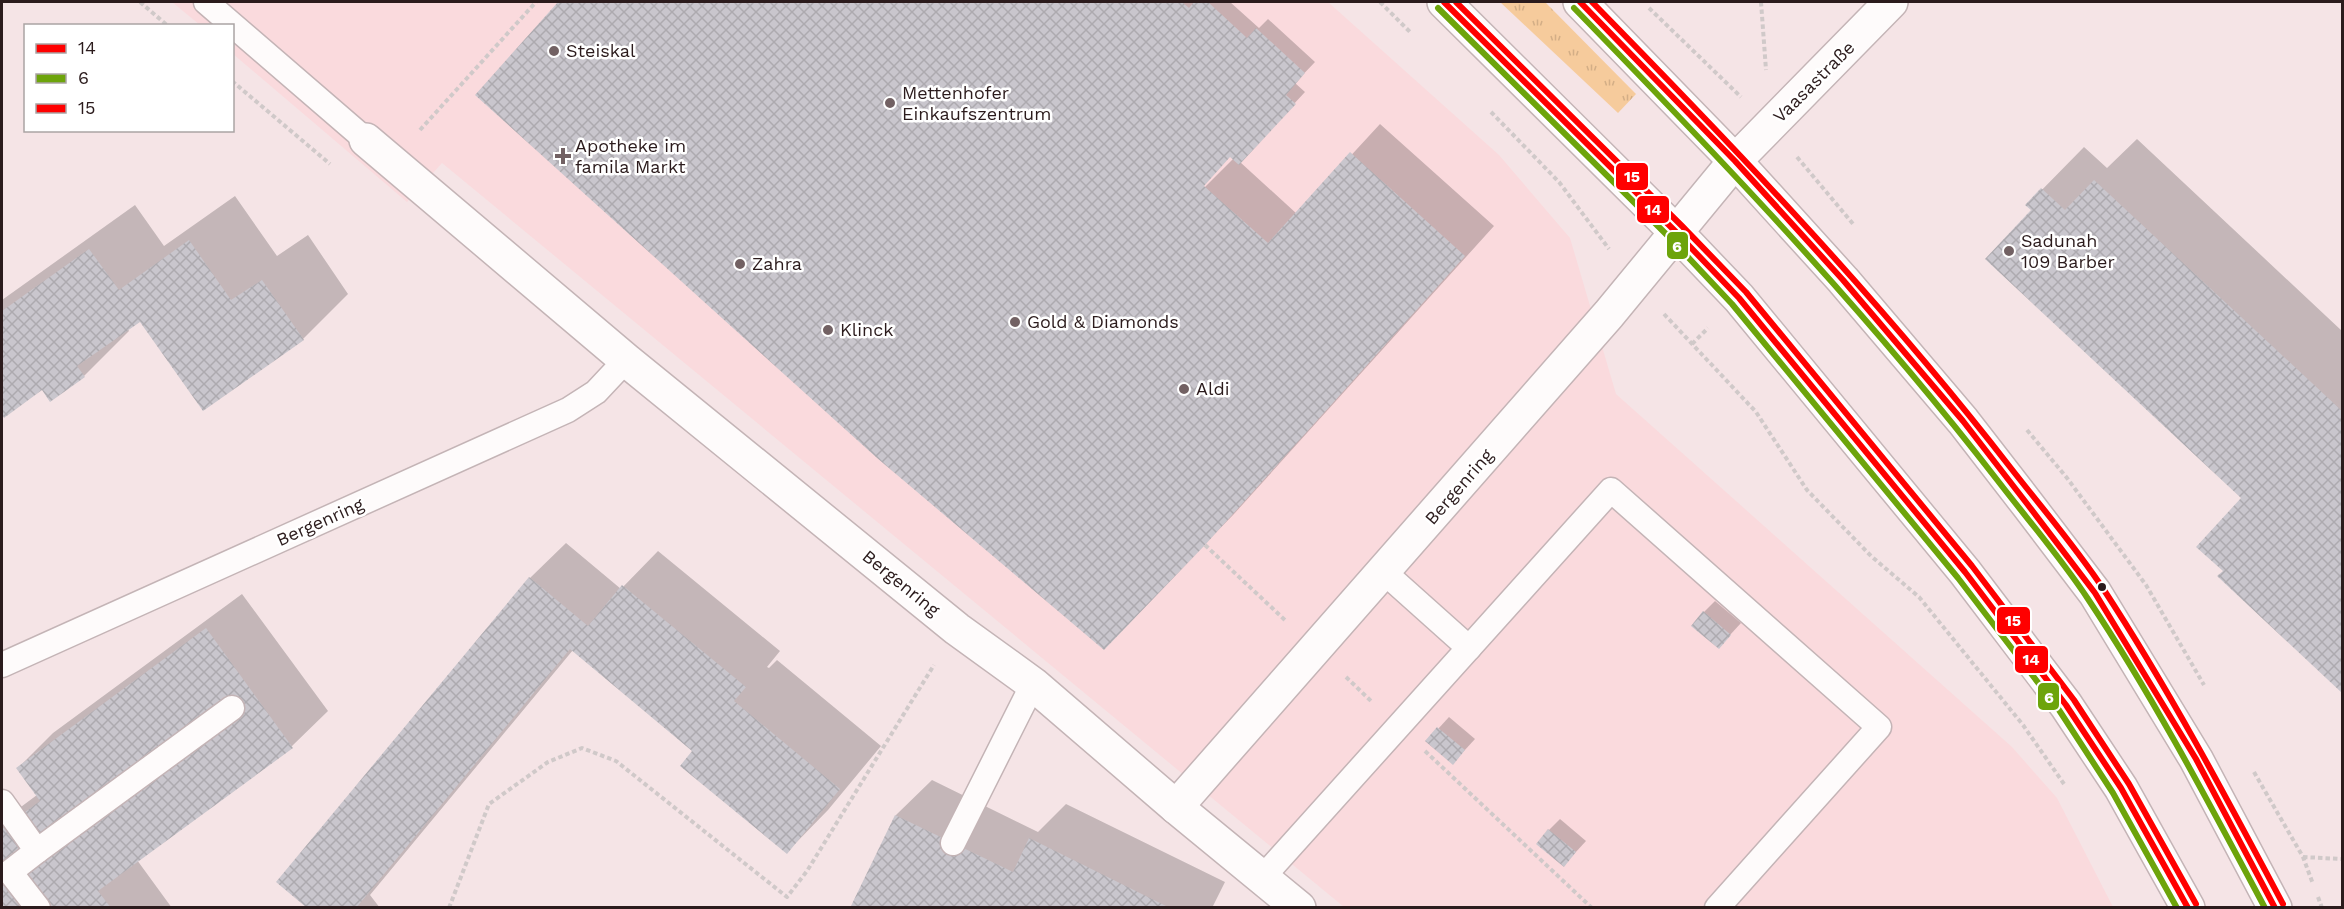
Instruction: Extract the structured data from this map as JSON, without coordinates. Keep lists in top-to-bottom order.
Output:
{
  "streets": {
    "main road": ["Vaasastraße", "Bergenring"]
  },
  "crossings": [
    ["Vaasastraße", "Bergenring"]
  ],
  "places": {
    "other": [
      "Steiskal",
      "Mettenhofer Einkaufszentrum",
      "Sadunah 109 Barber",
      "Zahra",
      "Gold & Diamonds",
      "Klinck",
      "Aldi"
    ],
    "health": ["Apotheke im famila Markt"]
  },
  "lines": ["transit line 14", "transit line 15", "transit line 6"],
  "legend": ["14", "6", "15"]
}
